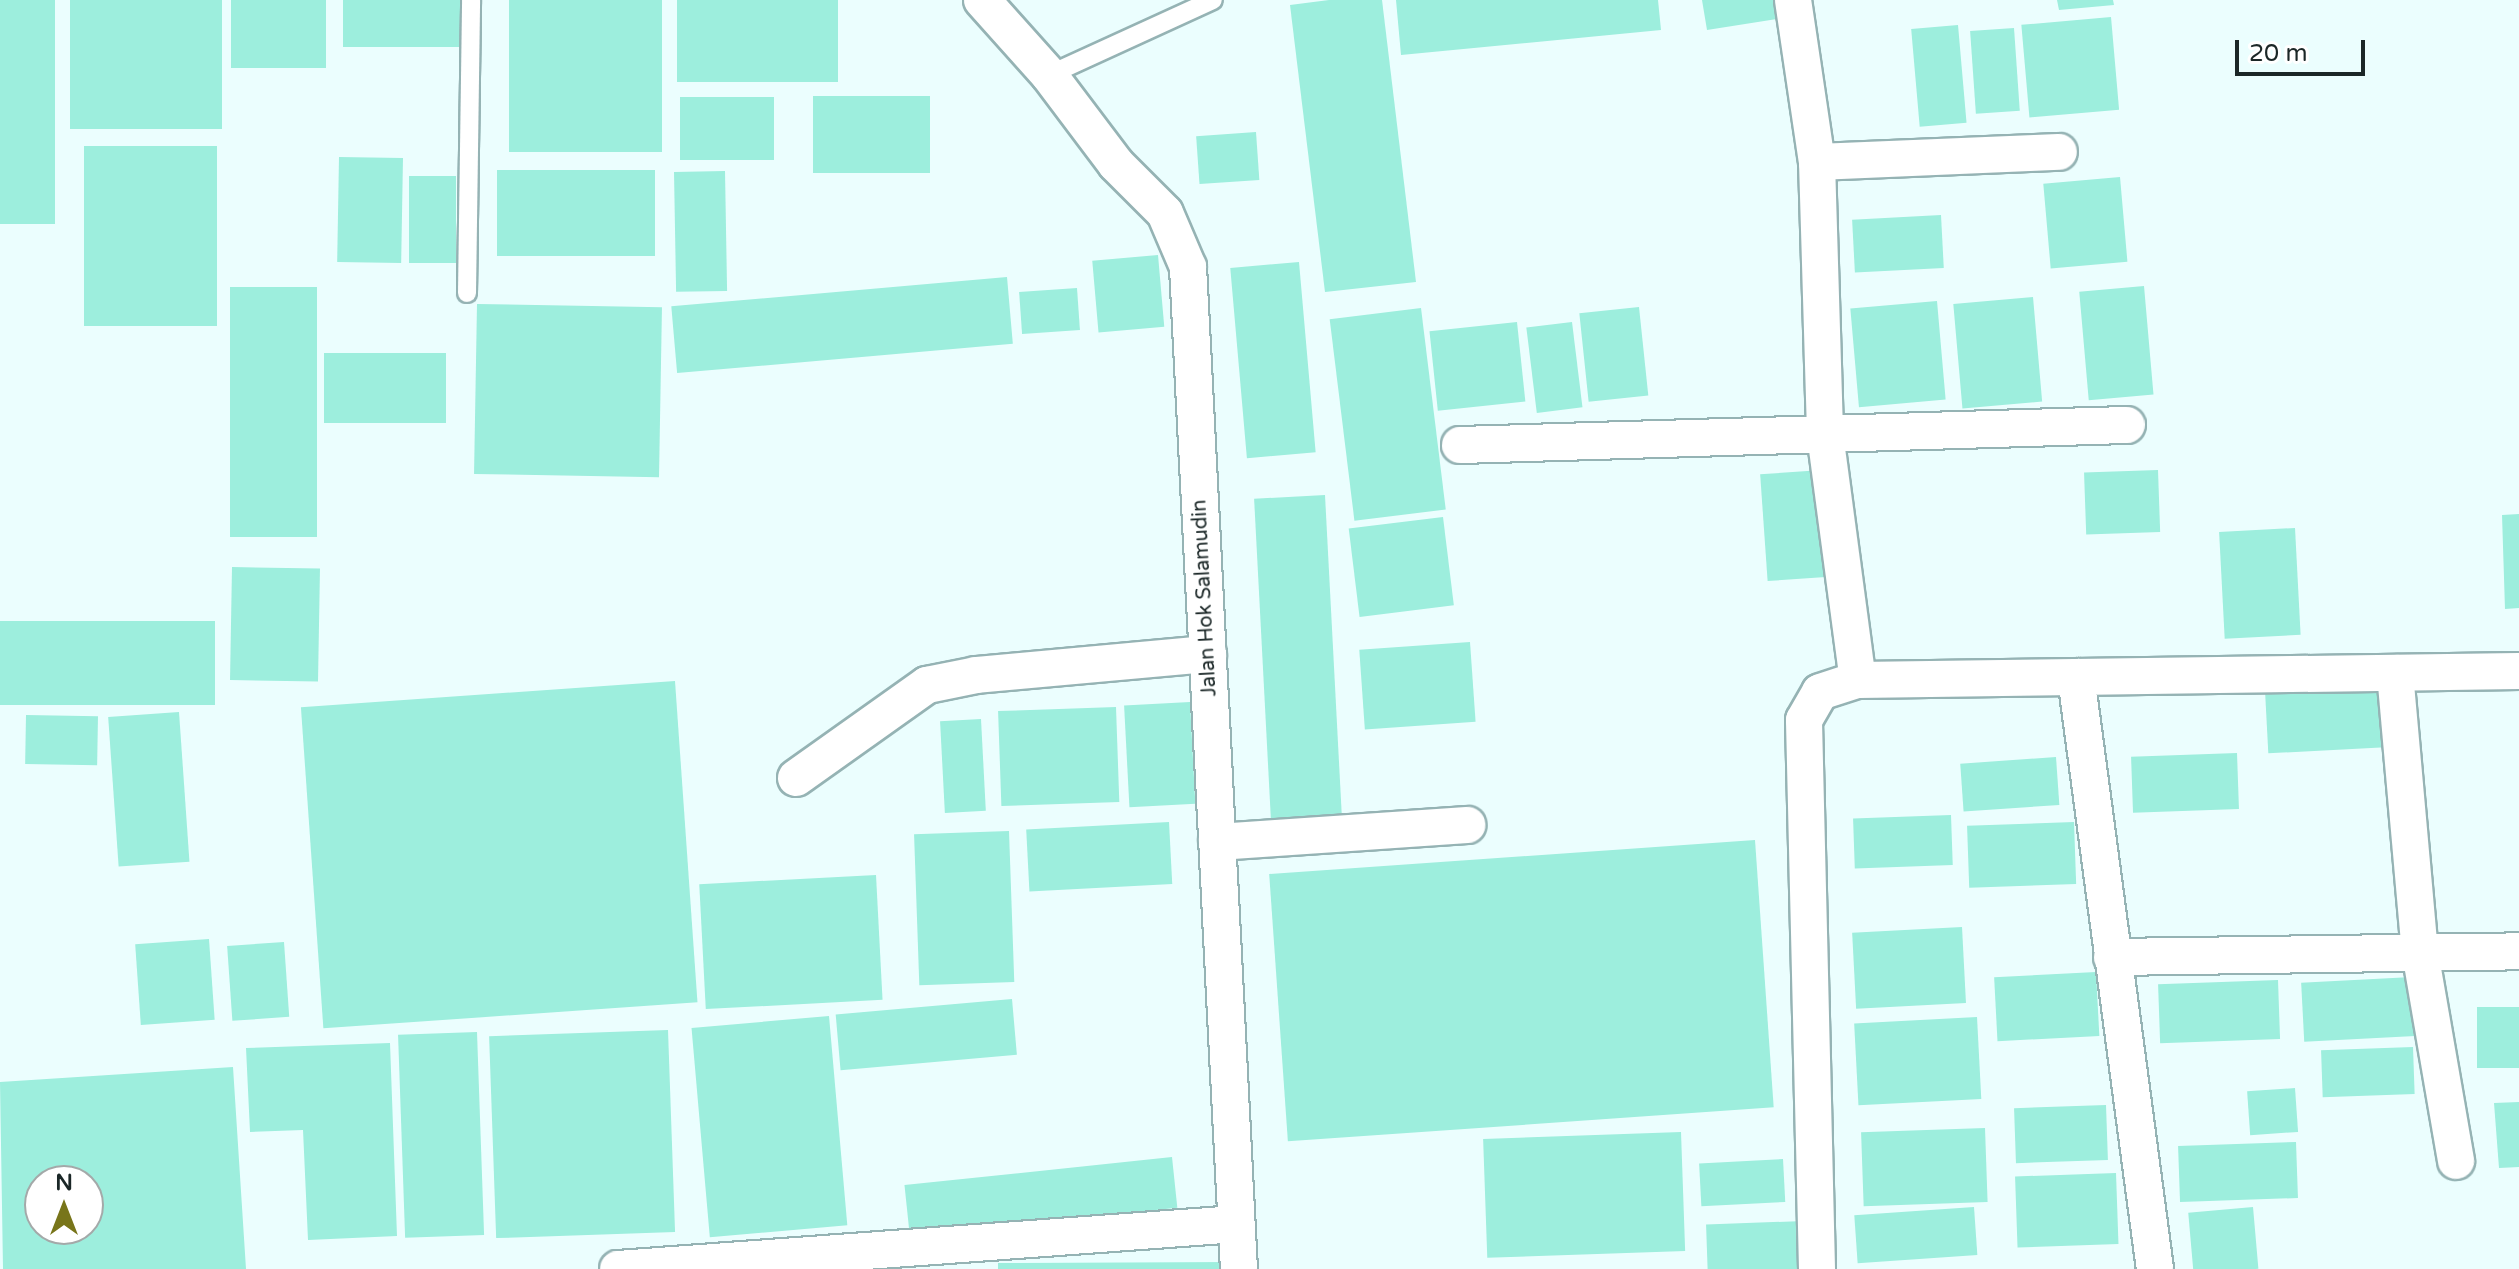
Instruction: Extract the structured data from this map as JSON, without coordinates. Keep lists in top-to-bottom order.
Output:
{
  "streets": {
    "street": ["Jalan Hok Salamudin"]
  },
  "scale_bar": "20 m",
  "north": "top"
}
